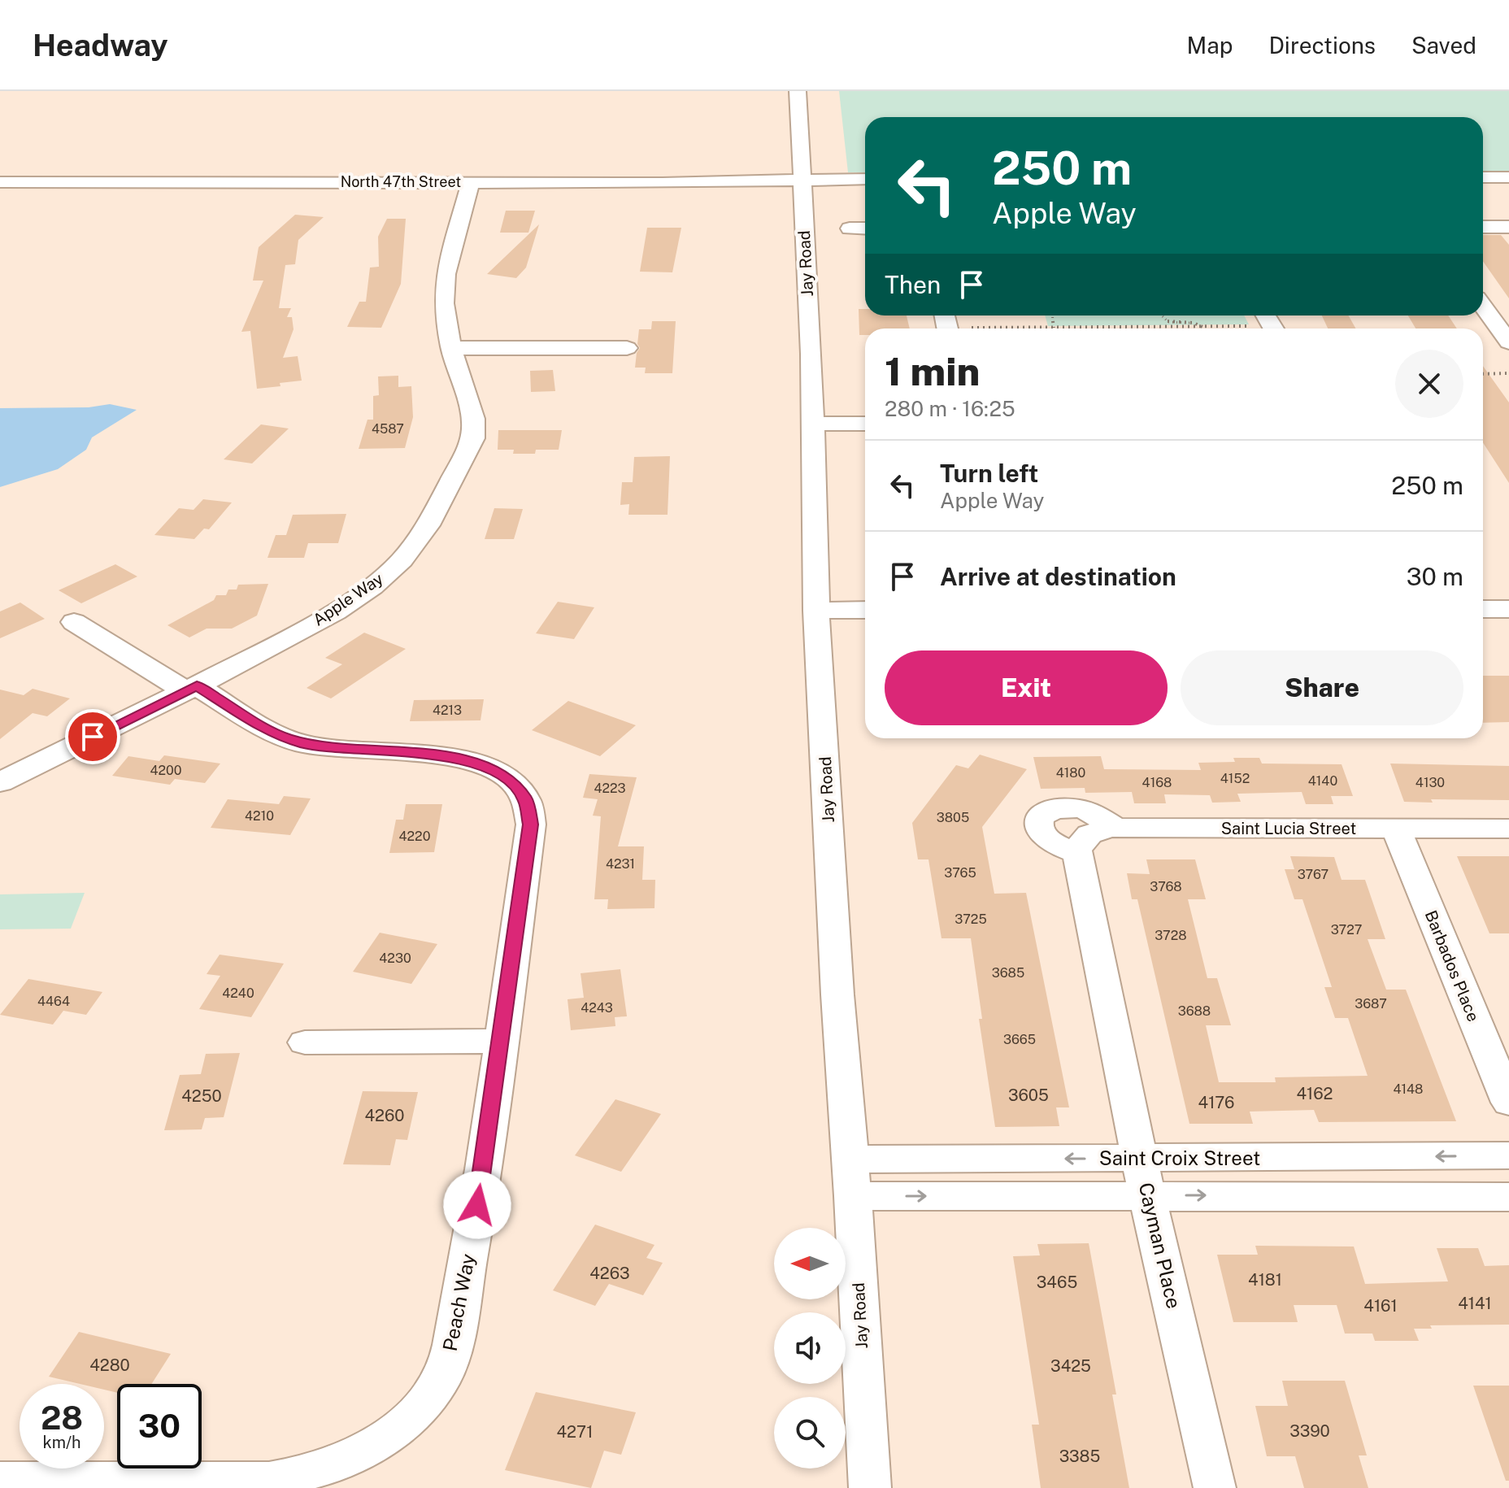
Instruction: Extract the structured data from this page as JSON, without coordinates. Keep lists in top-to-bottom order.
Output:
{
  "streets": {
    "street": [
      "North 47th Street",
      "Jay Road",
      "Apple Way",
      "Saint Lucia Street",
      "Barbados Place",
      "Saint Croix Street",
      "Cayman Place",
      "Peach Way"
    ]
  },
  "crossings": [
    ["North 47th Street", "Jay Road"],
    ["North 47th Street", "Apple Way"],
    ["Jay Road", "Saint Croix Street"],
    ["Apple Way", "Peach Way"],
    ["Saint Lucia Street", "Barbados Place"],
    ["Saint Lucia Street", "Cayman Place"],
    ["Saint Croix Street", "Cayman Place"]
  ],
  "house_numbers": [
    "4587",
    "4213",
    "4200",
    "4180",
    "4152",
    "4140",
    "4168",
    "4130",
    "4223",
    "4210",
    "3805",
    "4220",
    "4231",
    "3765",
    "3767",
    "3768",
    "3725",
    "3727",
    "3728",
    "4230",
    "3685",
    "4240",
    "4464",
    "3687",
    "4243",
    "3688",
    "3665",
    "4148",
    "4162",
    "3605",
    "4250",
    "4176",
    "4260",
    "4263",
    "4181",
    "3465",
    "4141",
    "4161",
    "4280",
    "3425",
    "3390",
    "4271",
    "3385"
  ],
  "north": "left",
  "page": {
    "header": "Headway",
    "nav": ["Map", "Directions", "Saved"],
    "turn": ["250 m", "Apple Way"],
    "then": "Then",
    "heading": ["1 min", "280 m · 16:25"],
    "list": [
      {
        "name": "Turn left",
        "note": "Apple Way",
        "value": "250 m"
      },
      {
        "name": "Arrive at destination",
        "value": "30 m"
      }
    ],
    "buttons": ["Exit", "Share"],
    "speed": "28 km/h",
    "limit": "30"
  }
}
